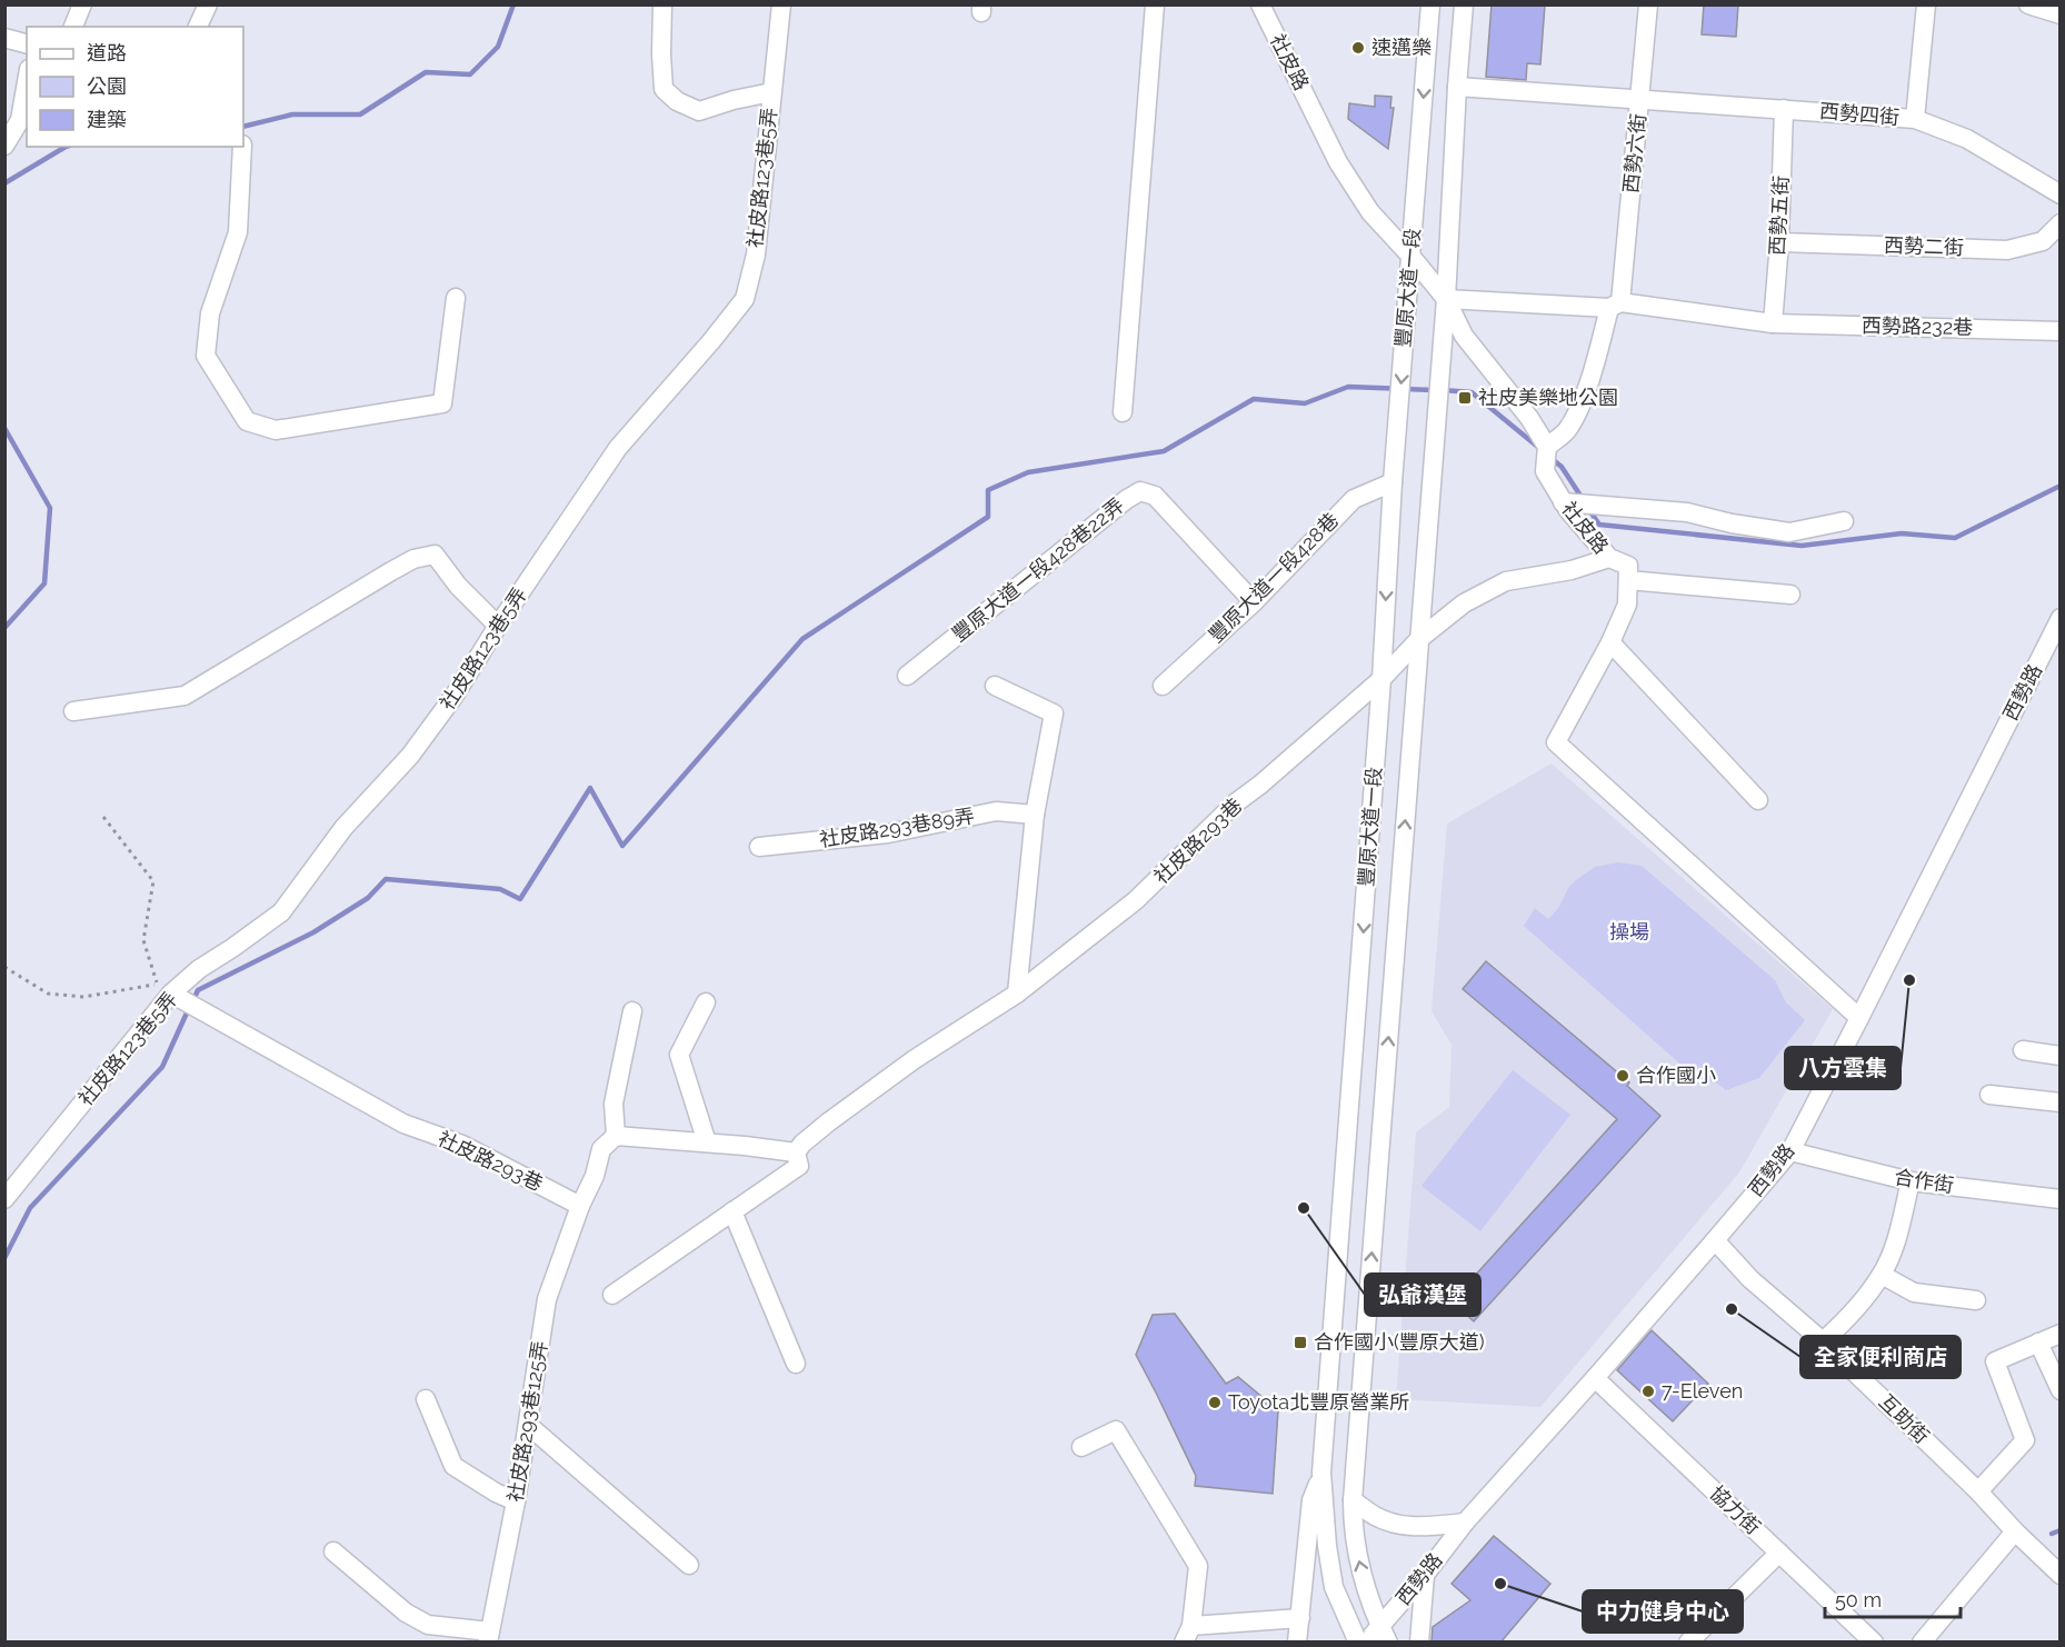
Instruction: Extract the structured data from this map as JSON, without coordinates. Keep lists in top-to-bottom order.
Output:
{
  "streets": {
    "street": [
      "社皮路",
      "西勢四街",
      "西勢六街",
      "社皮路123巷5弄",
      "西勢五街",
      "西勢二街",
      "豐原大道一段",
      "西勢路232巷",
      "豐原大道一段428巷22弄",
      "豐原大道一段428巷",
      "西勢路",
      "社皮路293巷89弄",
      "社皮路293巷",
      "合作街",
      "互助街",
      "社皮路293巷125弄",
      "協力街"
    ]
  },
  "crossings": [
    ["社皮路", "西勢六街"],
    ["社皮路", "豐原大道一段"],
    ["社皮路", "西勢路232巷"],
    ["社皮路", "社皮路293巷"],
    ["西勢四街", "西勢六街"],
    ["西勢四街", "西勢五街"],
    ["西勢四街", "豐原大道一段"],
    ["西勢六街", "西勢路232巷"],
    ["社皮路123巷5弄", "社皮路293巷"],
    ["西勢五街", "西勢二街"],
    ["西勢五街", "西勢路232巷"],
    ["豐原大道一段", "西勢路232巷"],
    ["豐原大道一段", "豐原大道一段428巷"],
    ["豐原大道一段", "西勢路"],
    ["豐原大道一段", "社皮路293巷"],
    ["豐原大道一段428巷22弄", "豐原大道一段428巷"],
    ["西勢路", "合作街"],
    ["西勢路", "互助街"],
    ["西勢路", "協力街"],
    ["社皮路293巷", "社皮路293巷125弄"]
  ],
  "parks": ["操場"],
  "places": {
    "other": [
      "速邁樂",
      "八方雲集",
      "合作國小",
      "弘爺漢堡",
      "全家便利商店",
      "7-Eleven",
      "Toyota北豐原營業所",
      "中力健身中心"
    ],
    "transit": ["社皮美樂地公園", "合作國小(豐原大道)"]
  },
  "legend": ["道路", "公園", "建築"],
  "scale_bar": "50 m"
}
